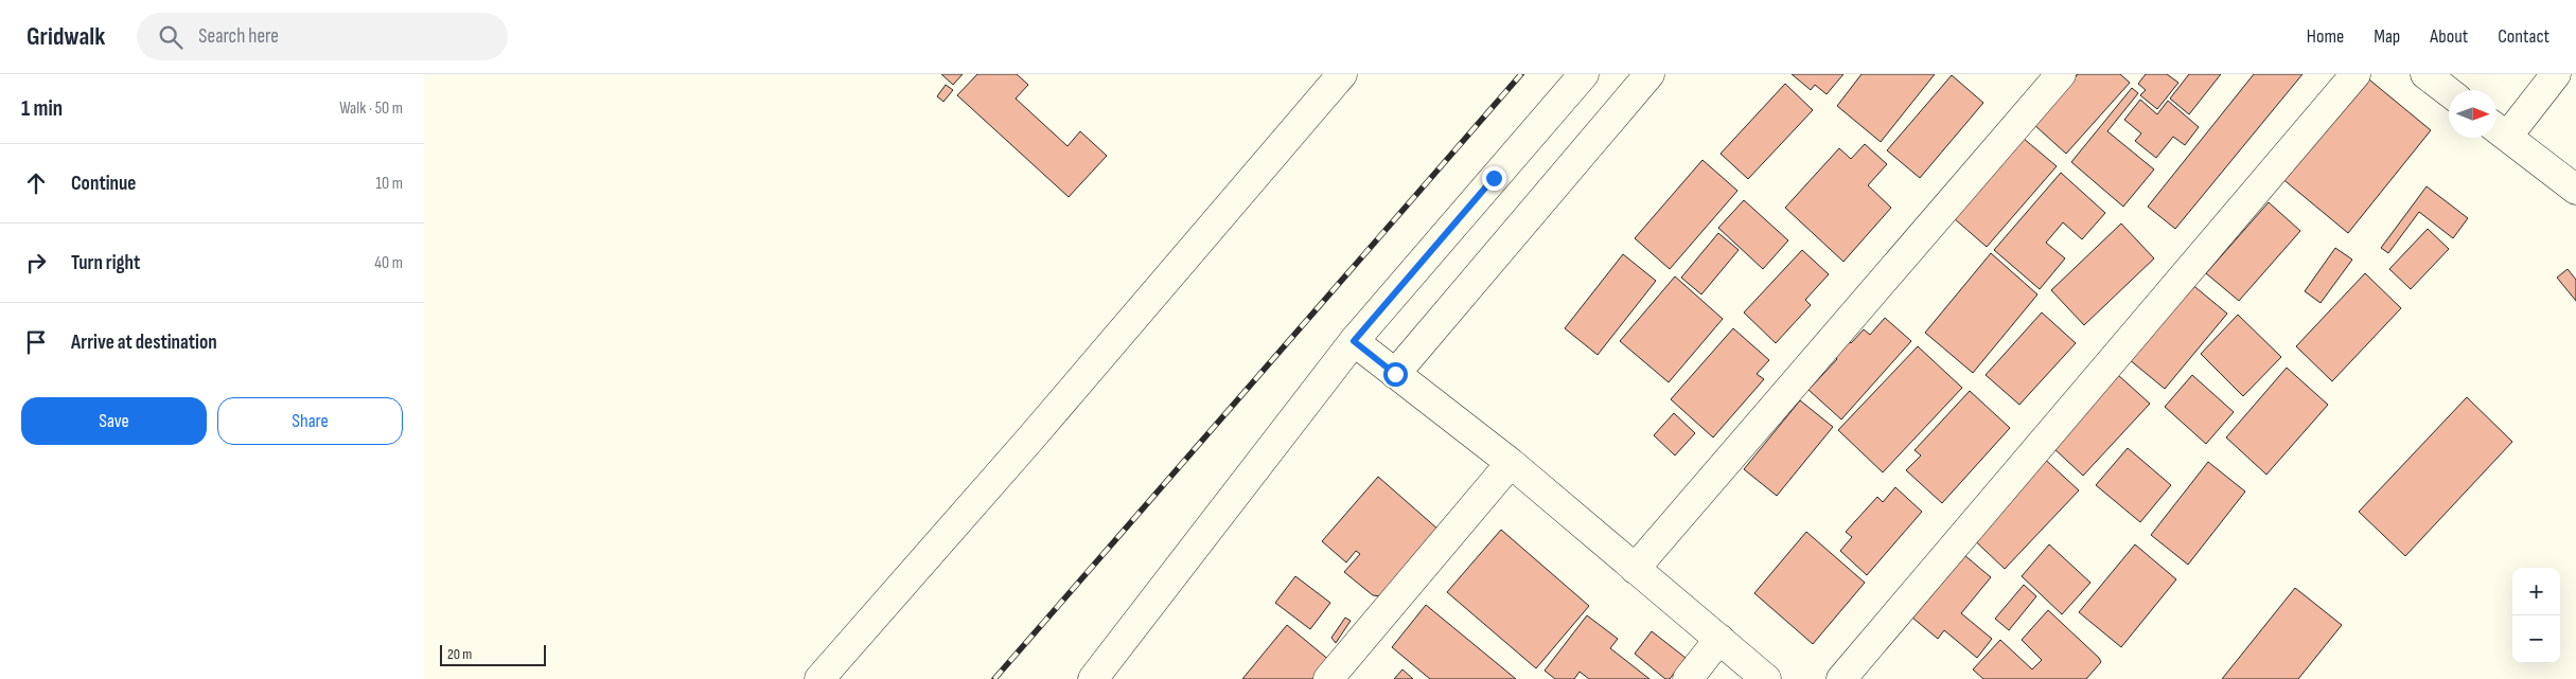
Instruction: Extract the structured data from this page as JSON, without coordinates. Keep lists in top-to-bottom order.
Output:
{
  "scale_bar": "20 m",
  "north": "right",
  "page": {
    "header": "Gridwalk",
    "search": "Search here",
    "nav": [
      "Home",
      "Map",
      "About",
      "Contact"
    ],
    "heading": ["1 min", "Walk · 50 m"],
    "list": [
      ["Continue", "10 m"],
      ["Turn right", "40 m"],
      "Arrive at destination"
    ],
    "buttons": ["Save", "Share"],
    "map_buttons": ["+", "−"],
    "scale": "20 m"
  }
}
